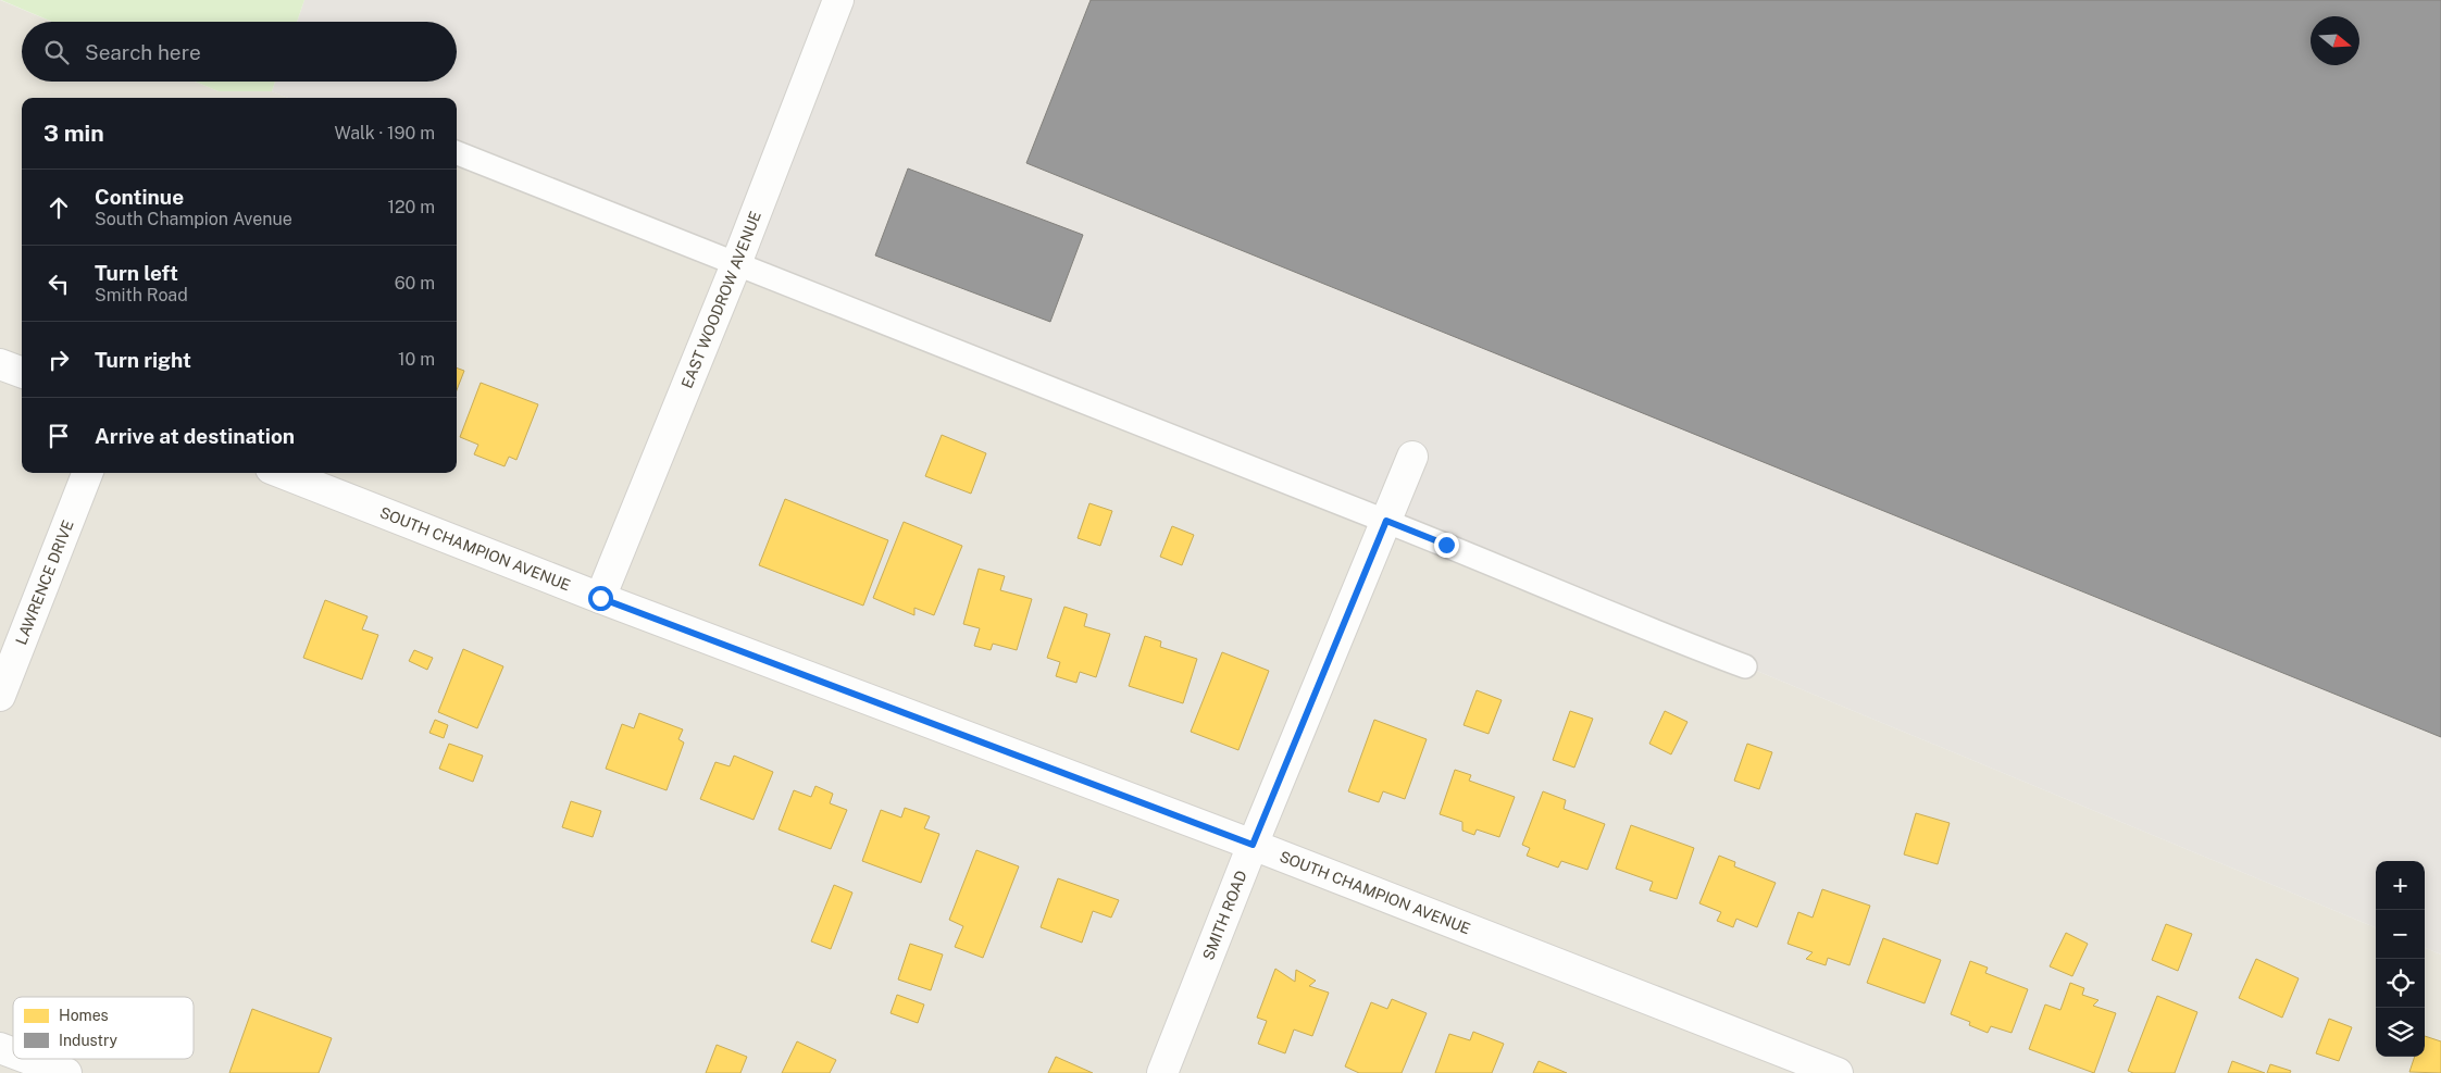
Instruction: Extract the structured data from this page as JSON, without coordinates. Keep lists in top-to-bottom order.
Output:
{
  "streets": {
    "street": [
      "EAST WOODROW AVENUE",
      "SOUTH CHAMPION AVENUE",
      "LAWRENCE DRIVE",
      "SMITH ROAD"
    ]
  },
  "crossings": [
    ["EAST WOODROW AVENUE", "SOUTH CHAMPION AVENUE"],
    ["SOUTH CHAMPION AVENUE", "SMITH ROAD"]
  ],
  "legend": ["Homes", "Industry"],
  "north": "right",
  "page": {
    "search": "Search here",
    "heading": ["3 min", "Walk · 190 m"],
    "list": [
      ["Continue", "South Champion Avenue", "120 m"],
      ["Turn left", "Smith Road", "60 m"],
      ["Turn right", "10 m"],
      "Arrive at destination"
    ],
    "map_buttons": ["+", "−"]
  }
}
